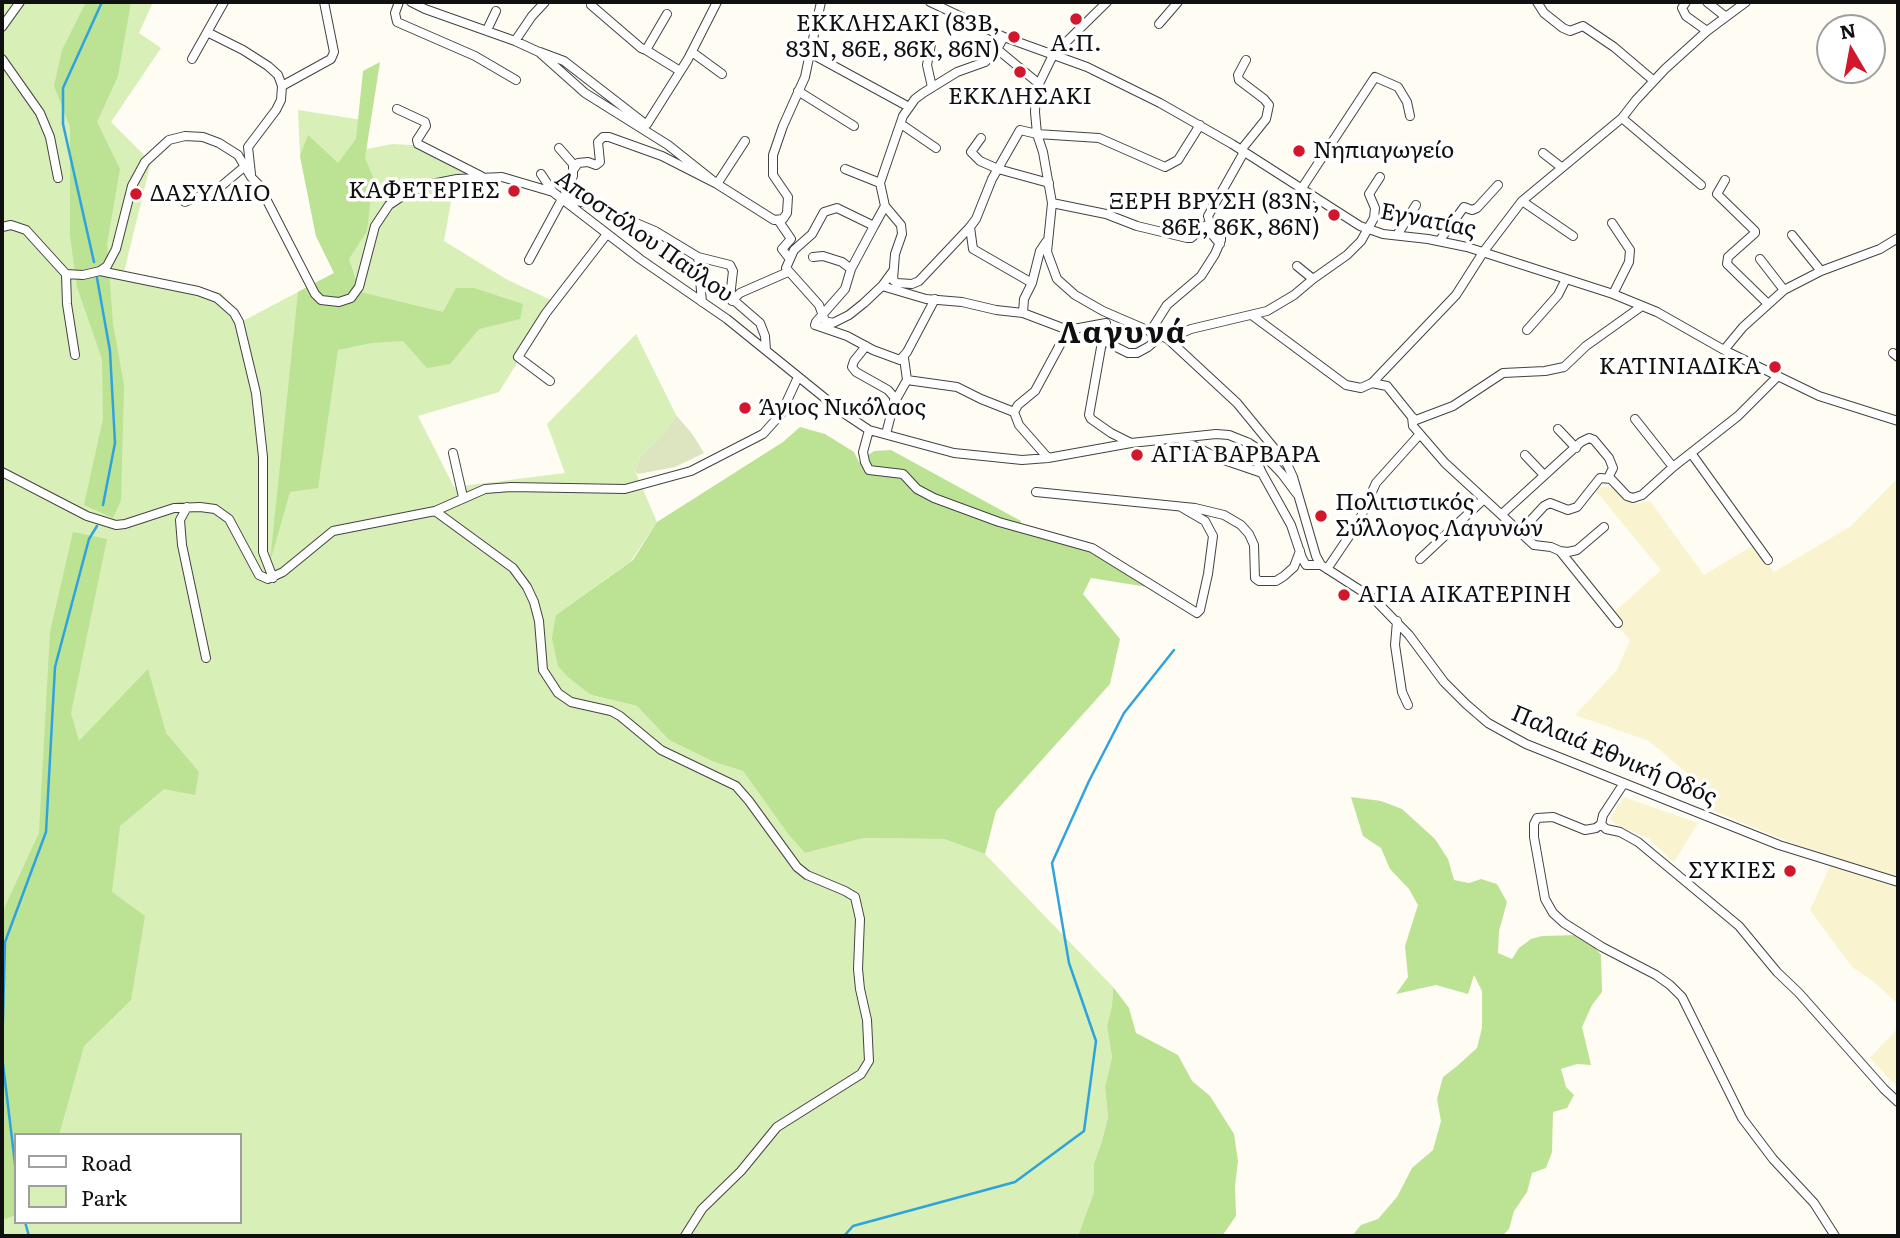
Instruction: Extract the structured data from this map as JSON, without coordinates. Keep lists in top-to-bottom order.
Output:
{
  "streets": {
    "street": ["Εγνατίας", "Αποστόλου Παύλου", "Παλαιά Εθνική Οδός"]
  },
  "districts": ["Λαγυνά"],
  "places": [
    "Α.Π.",
    "ΕΚΚΛΗΣΑΚΙ (83Β, 83Ν, 86Ε, 86Κ, 86Ν)",
    "ΕΚΚΛΗΣΑΚΙ",
    "Νηπιαγωγείο",
    "ΚΑΦΕΤΕΡΙΕΣ",
    "ΔΑΣΥΛΛΙΟ",
    "ΞΕΡΗ ΒΡΥΣΗ (83Ν, 86Ε, 86Κ, 86Ν)",
    "ΚΑΤΙΝΙΑΔΙΚΑ",
    "Άγιος Νικόλαος",
    "ΑΓΙΑ ΒΑΡΒΑΡΑ",
    "Πολιτιστικός Σύλλογος Λαγυνών",
    "ΑΓΙΑ ΑΙΚΑΤΕΡΙΝΗ",
    "ΣΥΚΙΕΣ"
  ],
  "legend": ["Road", "Park"],
  "north": "top"
}
